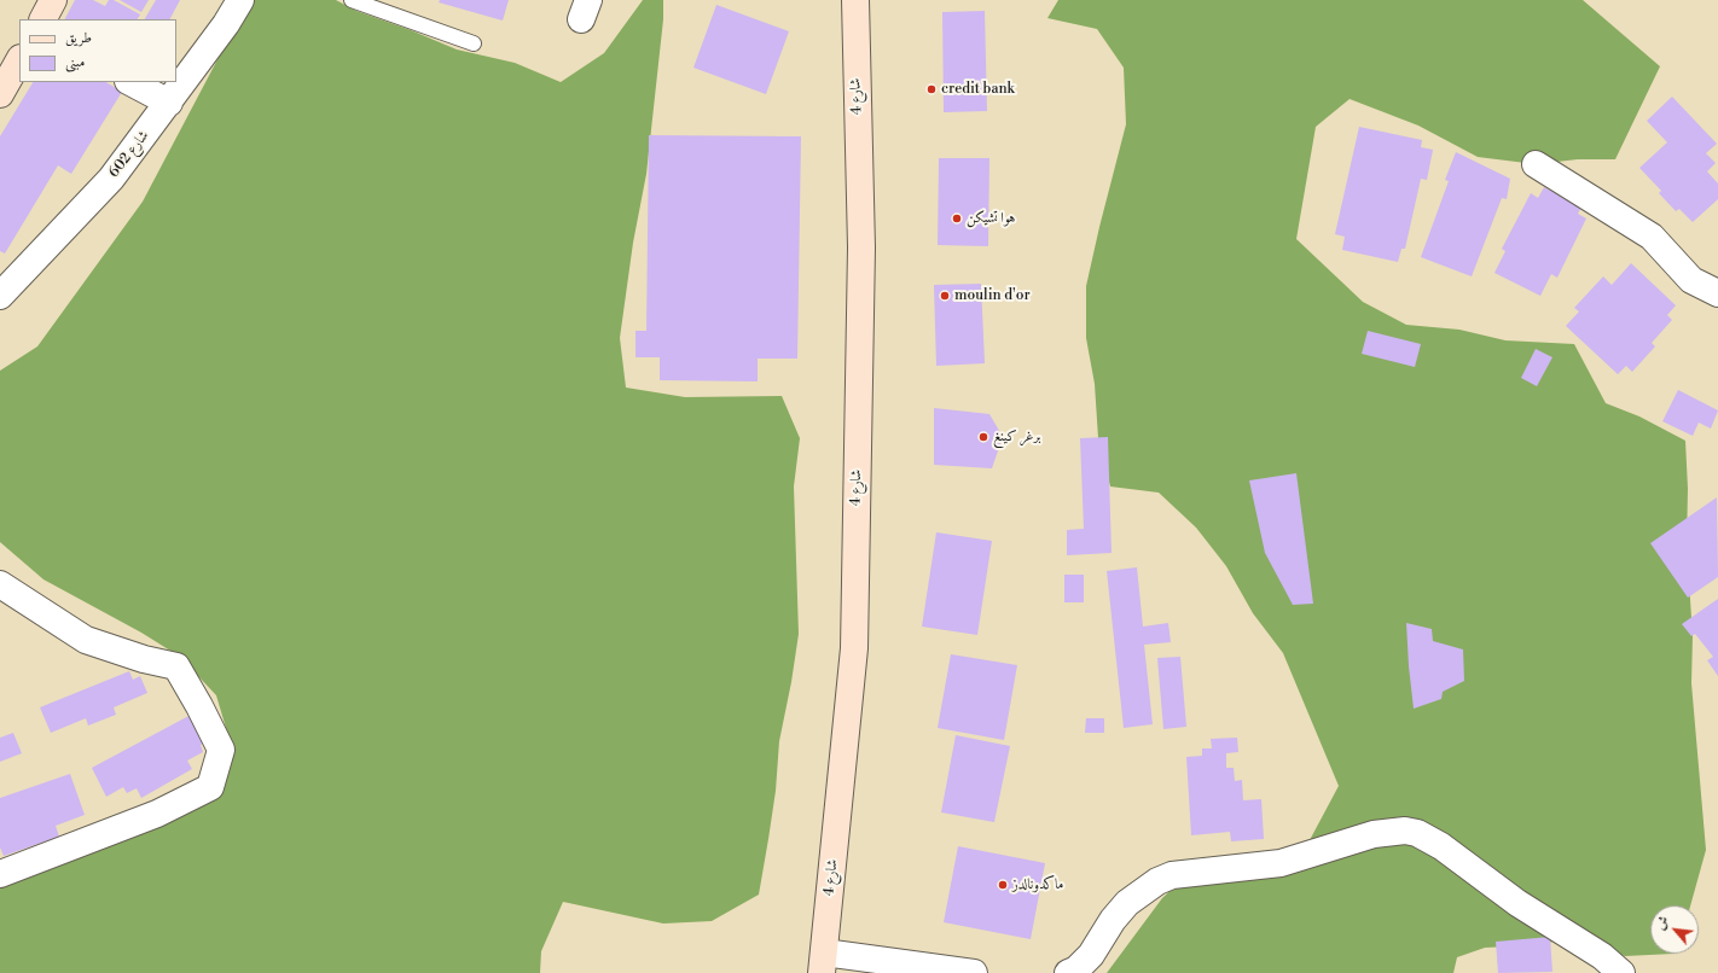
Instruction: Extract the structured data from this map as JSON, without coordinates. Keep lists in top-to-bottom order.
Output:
{
  "streets": {
    "main road": ["شارع 4"],
    "street": ["شارع 602"]
  },
  "places": [
    "credit bank",
    "هوا تشيكن",
    "moulin d'or",
    "برغر كينغ",
    "ماكدونالدز"
  ],
  "legend": ["طريق", "مبنى"],
  "north": "top left"
}
